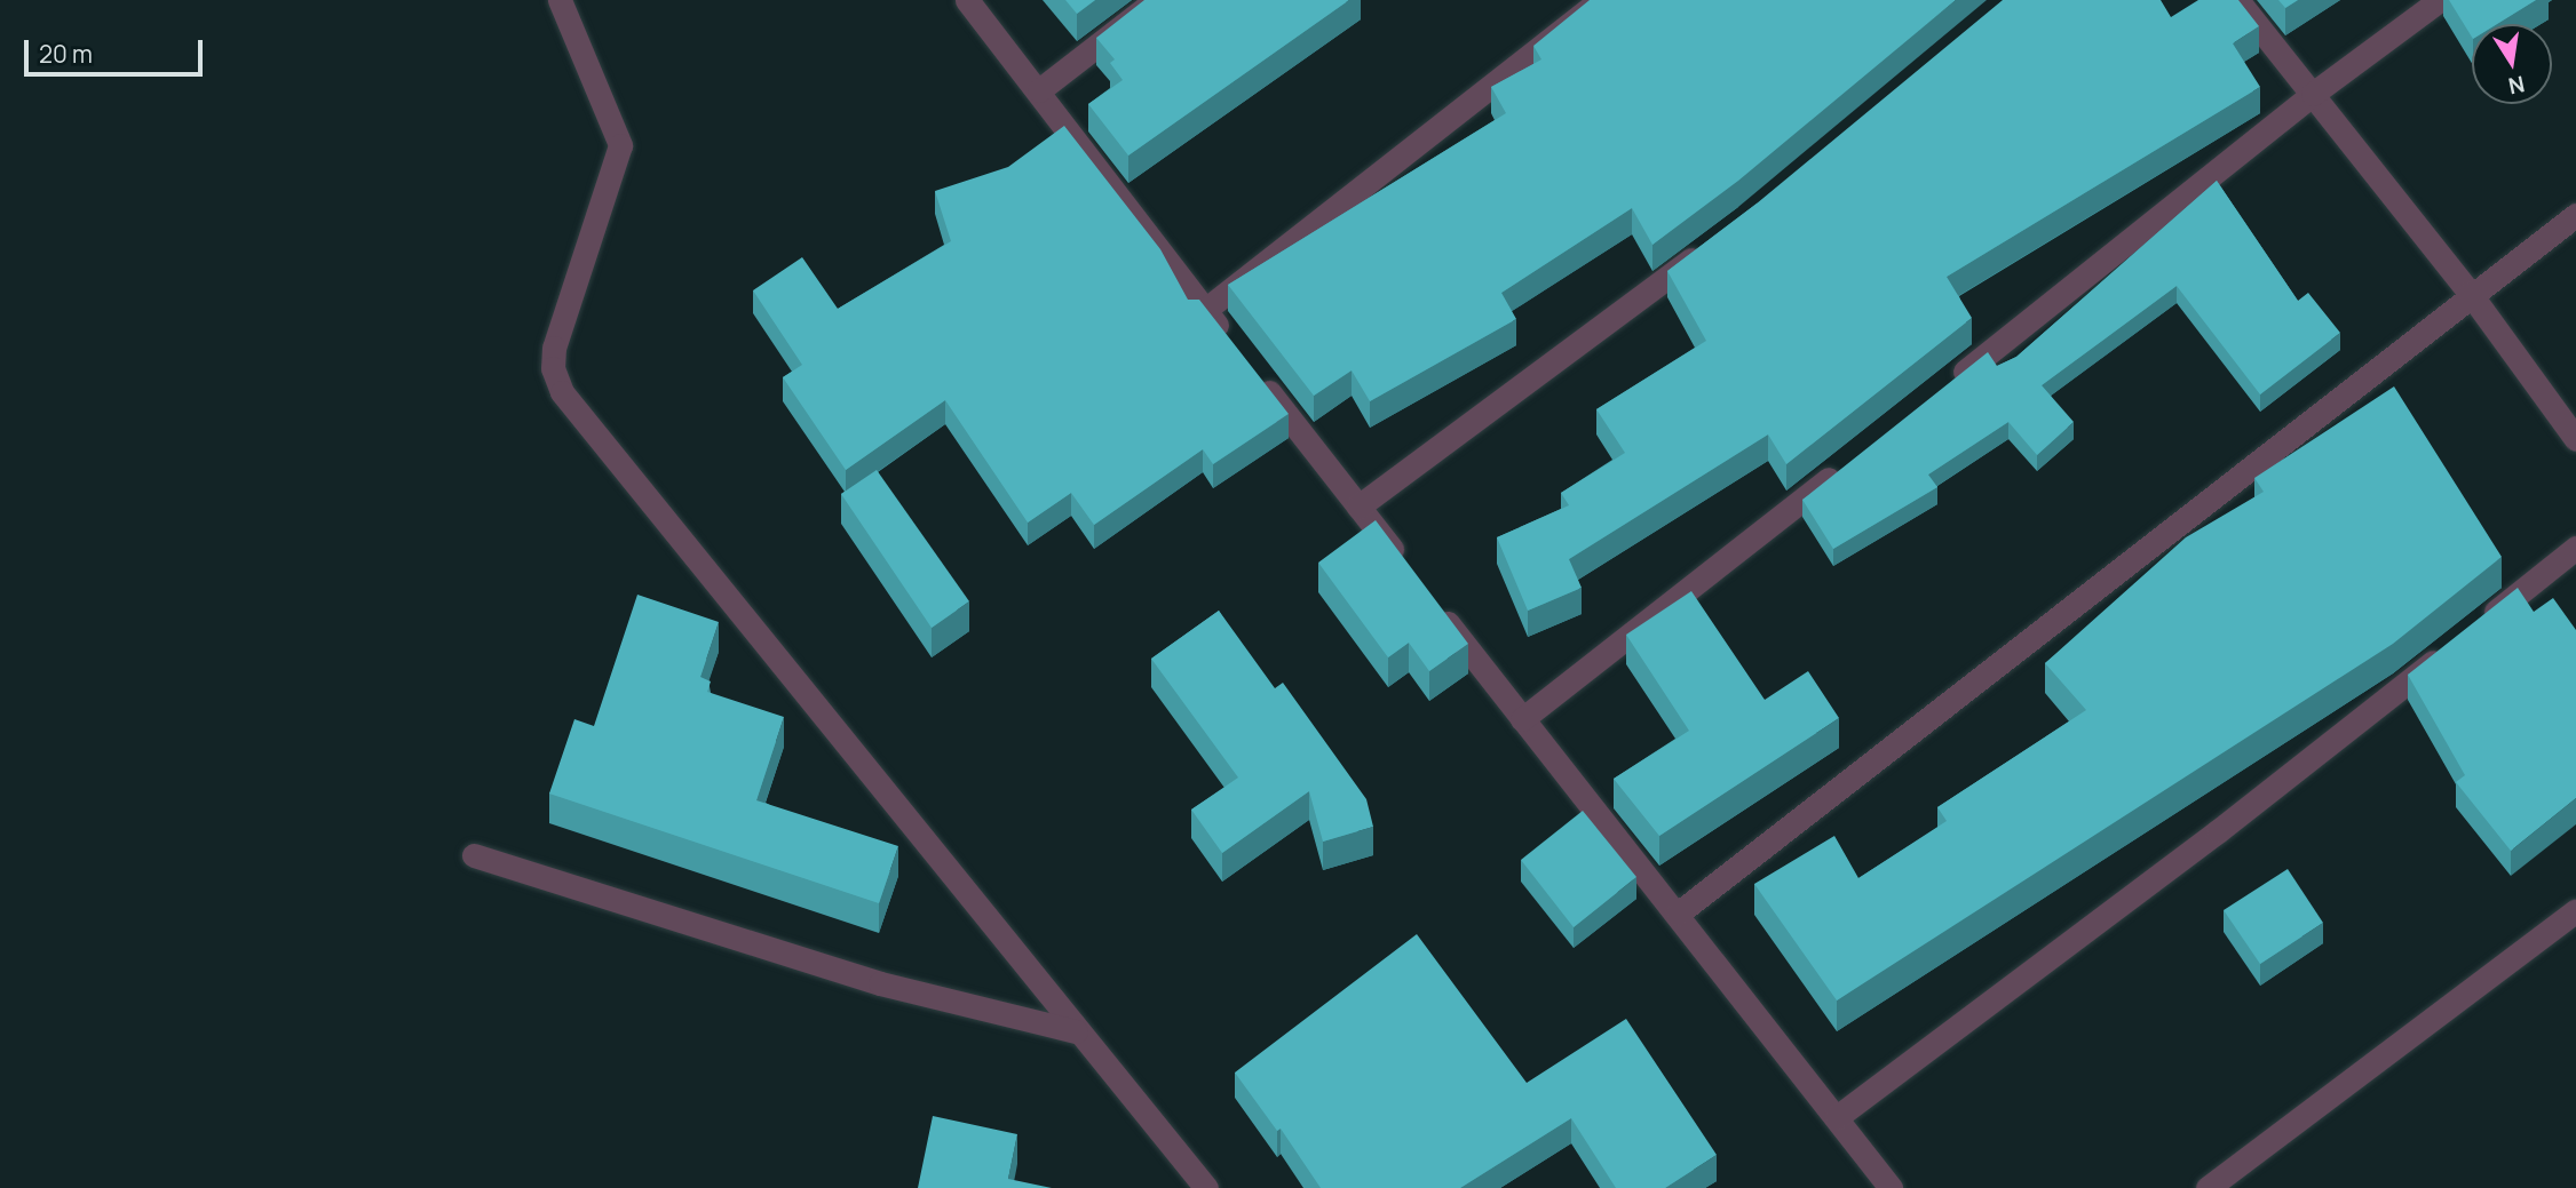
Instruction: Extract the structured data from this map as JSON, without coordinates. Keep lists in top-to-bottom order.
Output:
{
  "scale_bar": "20 m",
  "north": "bottom"
}
